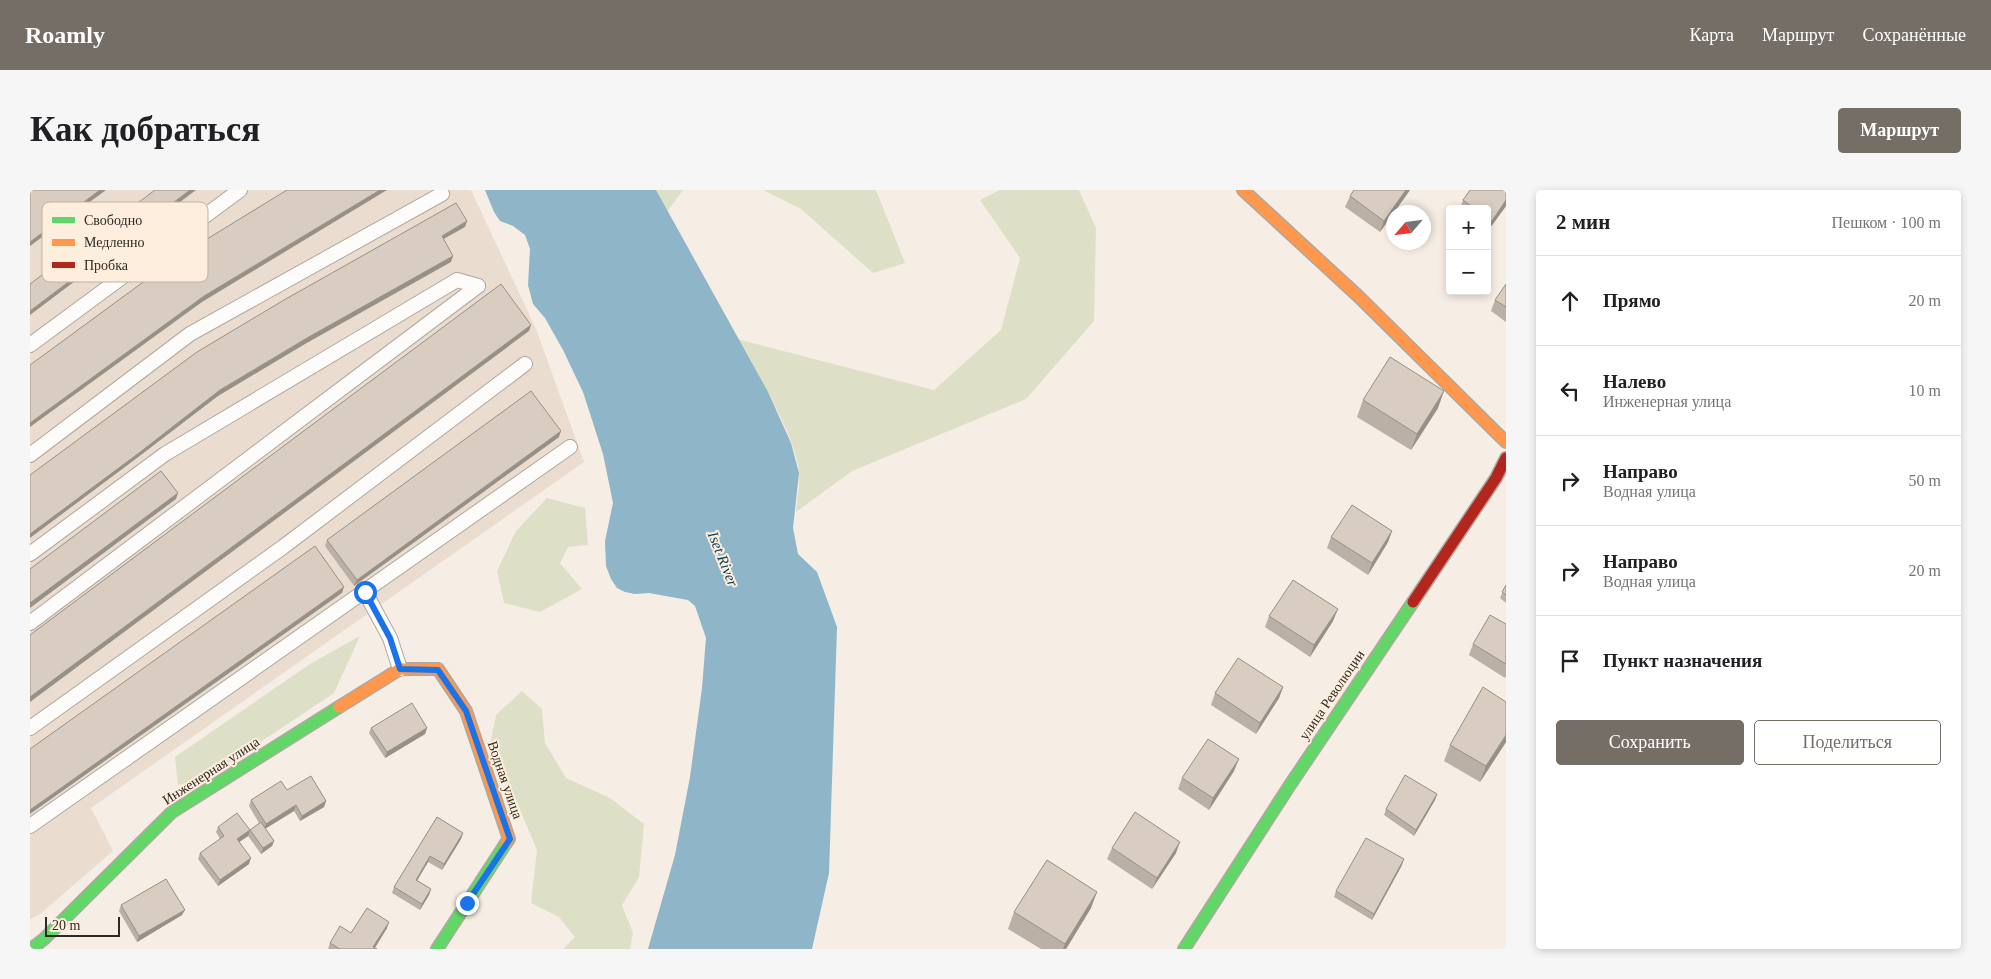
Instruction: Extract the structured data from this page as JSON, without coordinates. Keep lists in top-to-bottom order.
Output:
{
  "streets": {
    "street": ["улица Революции", "Инженерная улица", "Водная улица"]
  },
  "crossings": [
    ["Инженерная улица", "Водная улица"]
  ],
  "water": ["Iset River"],
  "legend": ["Свободно", "Медленно", "Пробка"],
  "scale_bar": "20 m",
  "north": "bottom left",
  "page": {
    "header": "Roamly",
    "nav": ["Карта", "Маршрут", "Сохранённые"],
    "buttons": [
      "Маршрут",
      ["Сохранить", "Поделиться"]
    ],
    "title": "Как добраться",
    "heading": ["2 мин", "Пешком · 100 m"],
    "map_buttons": ["+", "−"],
    "list": [
      ["Прямо", "20 m"],
      ["Налево", "Инженерная улица", "10 m"],
      ["Направо", "Водная улица", "50 m"],
      ["Направо", "Водная улица", "20 m"],
      "Пункт назначения"
    ],
    "scale": "20 m"
  }
}
